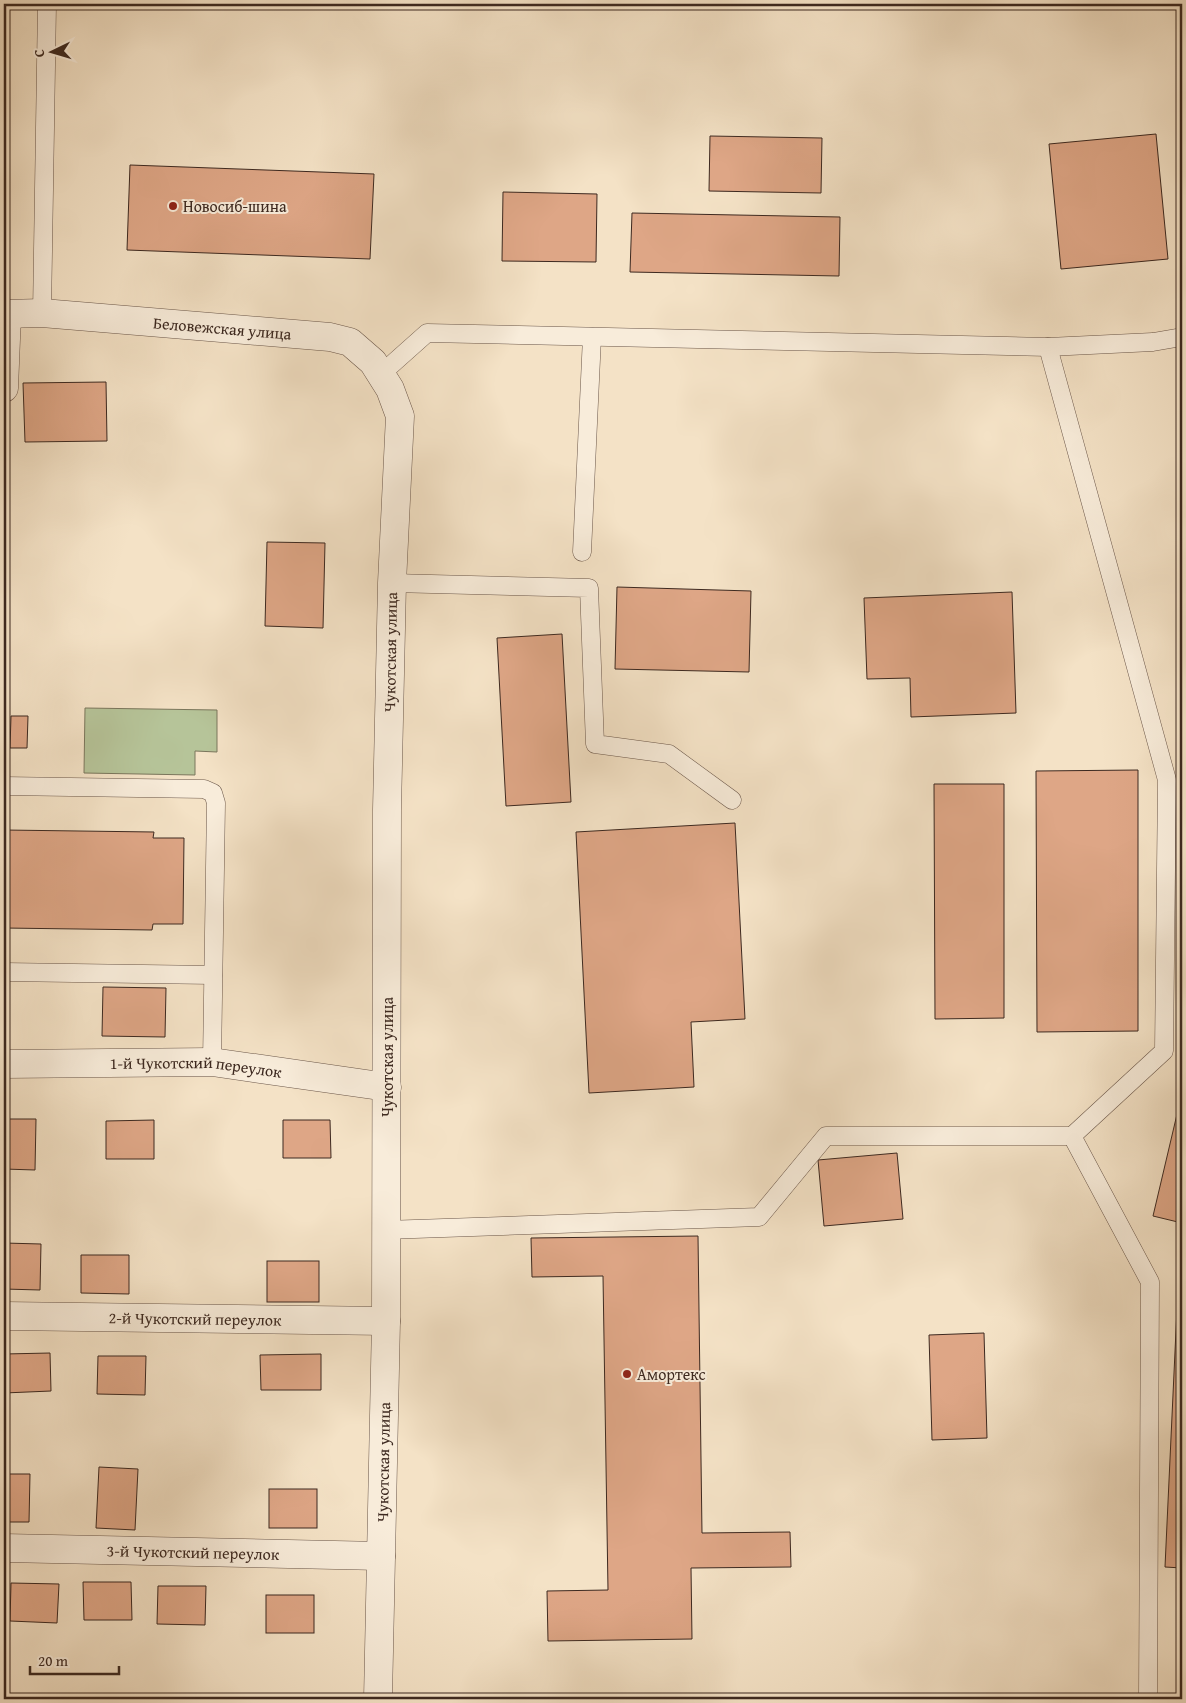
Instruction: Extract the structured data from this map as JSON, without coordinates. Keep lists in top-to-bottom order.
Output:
{
  "streets": {
    "street": [
      "Беловежская улица",
      "Чукотская улица",
      "1-й Чукотский переулок",
      "2-й Чукотский переулок",
      "3-й Чукотский переулок"
    ]
  },
  "crossings": [
    ["Беловежская улица", "Чукотская улица"],
    ["Чукотская улица", "1-й Чукотский переулок"],
    ["Чукотская улица", "2-й Чукотский переулок"],
    ["Чукотская улица", "3-й Чукотский переулок"]
  ],
  "places": ["Новосиб-шина", "Амортекс"],
  "scale_bar": "20 m",
  "north": "left"
}
